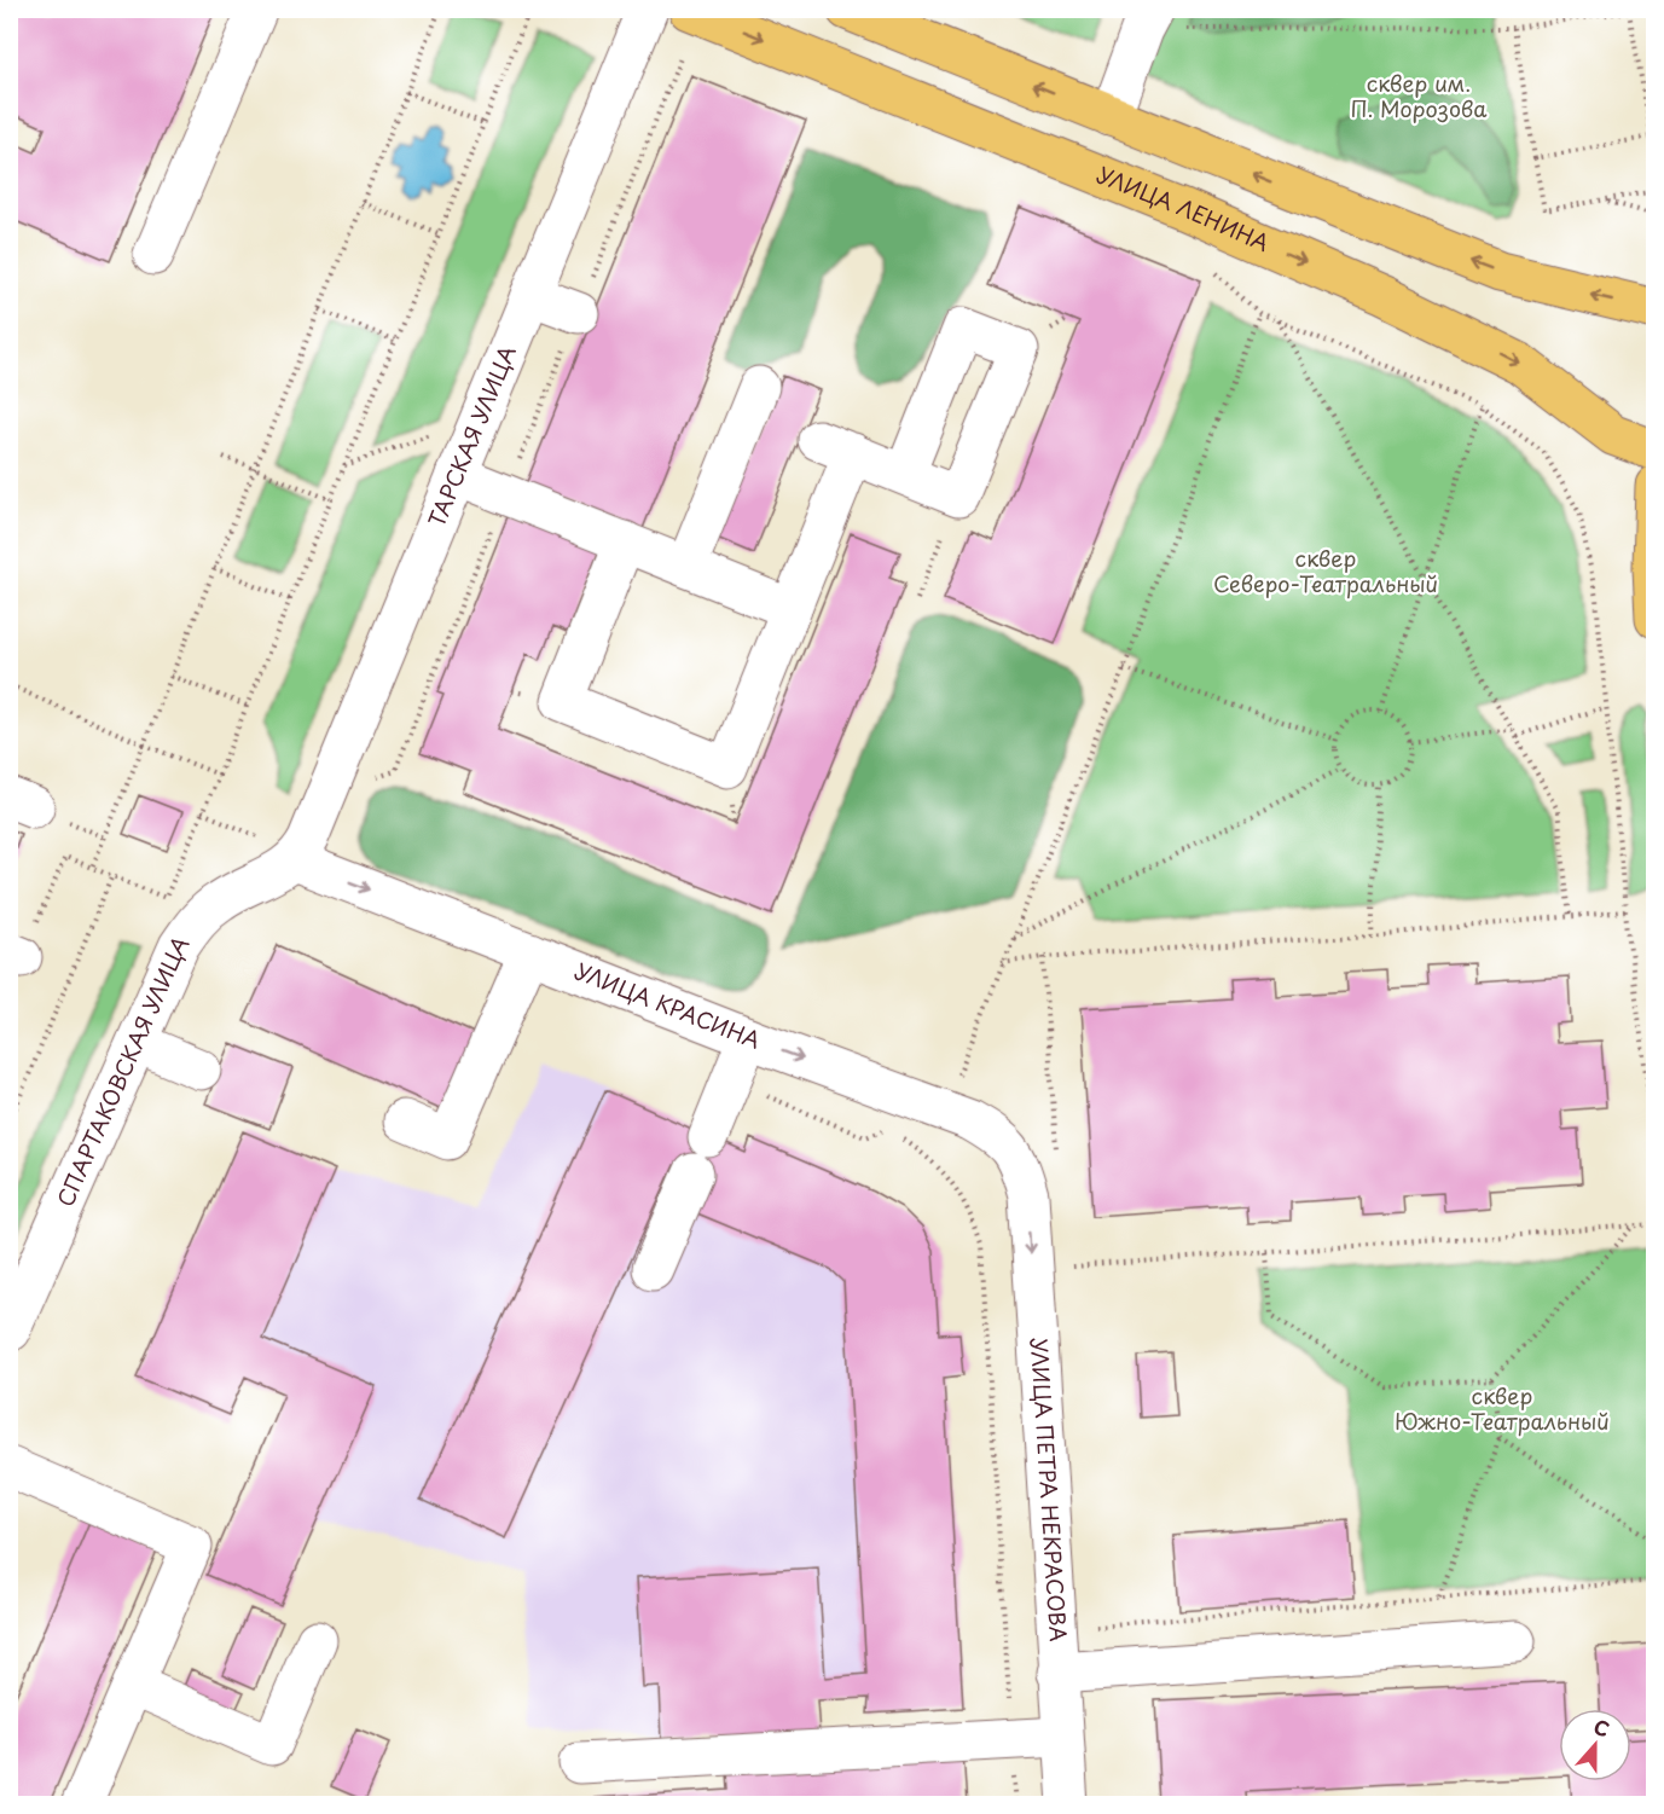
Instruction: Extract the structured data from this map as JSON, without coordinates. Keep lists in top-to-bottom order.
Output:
{
  "streets": {
    "main road": ["УЛИЦА ЛЕНИНА"],
    "street": [
      "ТАРСКАЯ УЛИЦА",
      "УЛИЦА КРАСИНА",
      "СПАРТАКОВСКАЯ УЛИЦА",
      "УЛИЦА ПЕТРА НЕКРАСОВА"
    ]
  },
  "crossings": [
    ["ТАРСКАЯ УЛИЦА", "УЛИЦА КРАСИНА"],
    ["ТАРСКАЯ УЛИЦА", "СПАРТАКОВСКАЯ УЛИЦА"],
    ["УЛИЦА КРАСИНА", "СПАРТАКОВСКАЯ УЛИЦА"],
    ["УЛИЦА КРАСИНА", "УЛИЦА ПЕТРА НЕКРАСОВА"]
  ],
  "one_way": ["УЛИЦА КРАСИНА", "УЛИЦА ПЕТРА НЕКРАСОВА"],
  "parks": ["сквер им. П. Морозова", "сквер Северо-Театральный", "сквер Южно-Театральный"],
  "north": "top"
}
